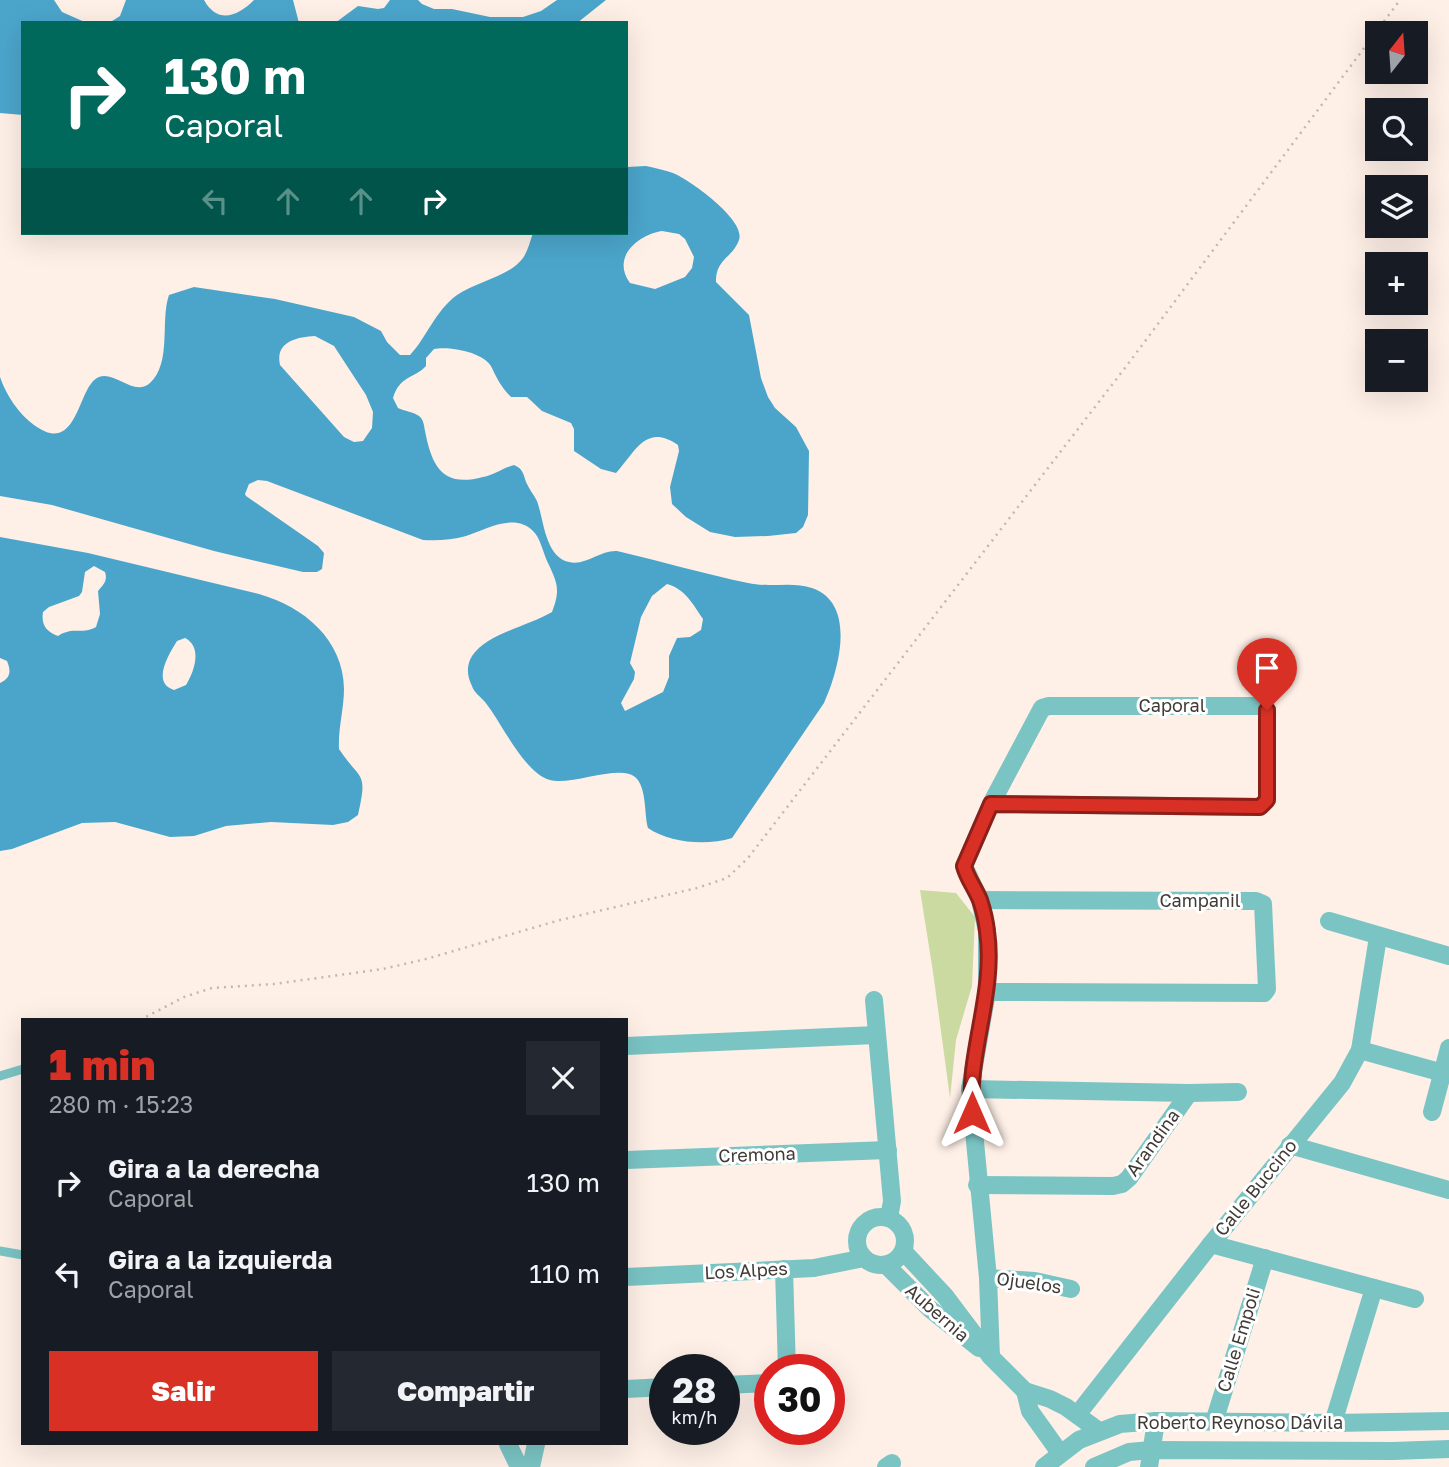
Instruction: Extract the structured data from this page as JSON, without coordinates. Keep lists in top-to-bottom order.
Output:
{
  "streets": {
    "street": [
      "Caporal",
      "Campanil",
      "Arandina",
      "Cremona",
      "Calle Buccino",
      "Los Alpes",
      "Ojuelos",
      "Aubernia",
      "Calle Empoli",
      "Roberto Reynoso Dávila"
    ]
  },
  "crossings": [
    ["Calle Buccino", "Aubernia"],
    ["Los Alpes", "Aubernia"],
    ["Aubernia", "Roberto Reynoso Dávila"],
    ["Calle Empoli", "Roberto Reynoso Dávila"]
  ],
  "north": "top",
  "page": {
    "map_buttons": ["+", "−"],
    "turn": ["130 m", "Caporal"],
    "heading": ["1 min", "280 m · 15:23"],
    "list": [
      {
        "name": "Gira a la derecha",
        "note": "Caporal",
        "value": "130 m"
      },
      {
        "name": "Gira a la izquierda",
        "note": "Caporal",
        "value": "110 m"
      }
    ],
    "buttons": ["Salir", "Compartir"],
    "speed": "28 km/h",
    "limit": "30"
  }
}
